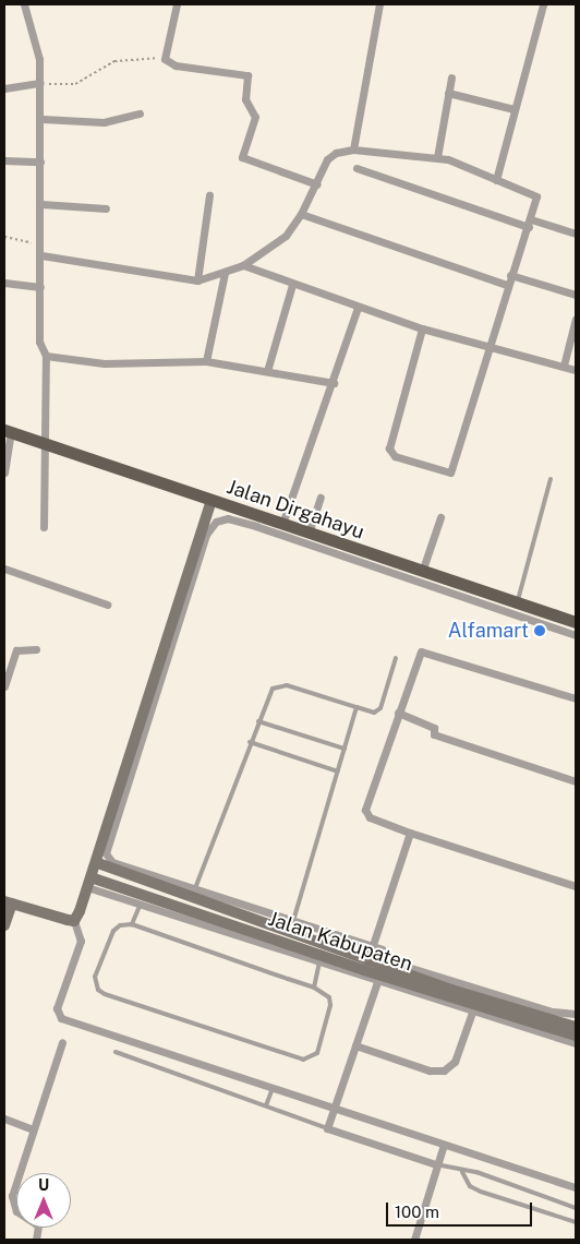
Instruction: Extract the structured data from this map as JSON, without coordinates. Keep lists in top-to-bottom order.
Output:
{
  "streets": {
    "main road": ["Jalan Dirgahayu"],
    "street": ["Jalan Kabupaten"]
  },
  "places": ["Alfamart"],
  "scale_bar": "100 m",
  "north": "top"
}
